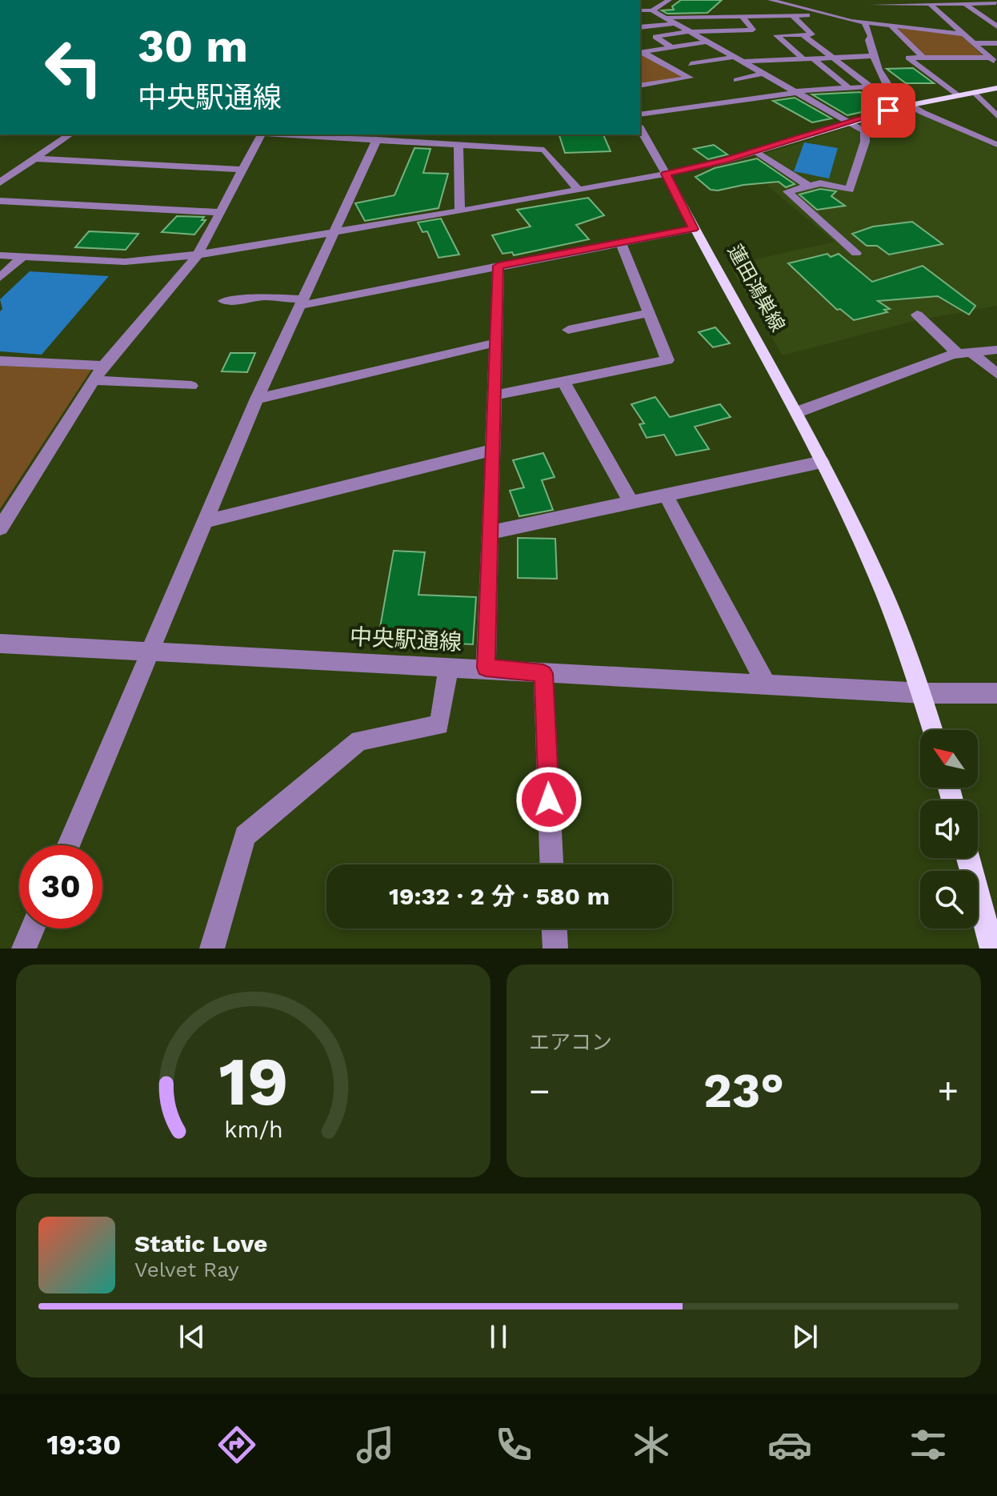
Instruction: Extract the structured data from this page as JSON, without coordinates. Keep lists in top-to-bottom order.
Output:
{
  "streets": {
    "main road": ["蓮田鴻巣線"],
    "street": ["中央駅通線"]
  },
  "crossings": [
    ["蓮田鴻巣線", "中央駅通線"]
  ],
  "north": "top left",
  "page": {
    "turn": ["30 m", "中央駅通線"],
    "limit": "30",
    "trip": "19:32 · 2 分 · 580 m",
    "tile": "エアコン",
    "heat": ["−", "23°", "+"],
    "song": ["Static Love", "Velvet Ray"],
    "tabs": "19:30",
    "gauge": ["19", "km/h"]
  }
}
